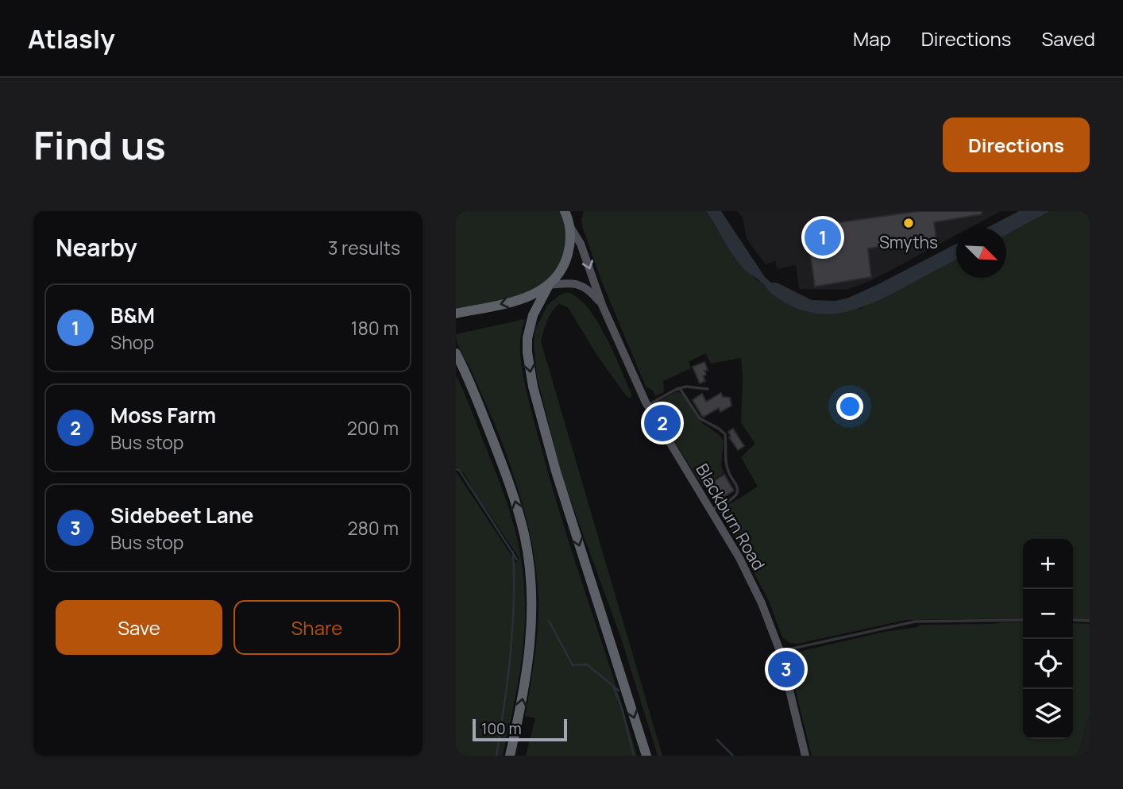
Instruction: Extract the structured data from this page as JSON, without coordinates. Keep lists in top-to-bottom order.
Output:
{
  "streets": {
    "main road": ["Blackburn Road"]
  },
  "places": ["Smyths"],
  "scale_bar": "100 m",
  "north": "bottom right",
  "page": {
    "header": "Atlasly",
    "nav": ["Map", "Directions", "Saved"],
    "buttons": [
      "Directions",
      ["Save", "Share"]
    ],
    "title": "Find us",
    "heading": ["Nearby", "3 results"],
    "pins": ["1", "2", "3"],
    "list": [
      {
        "mark": "1",
        "name": "B&M",
        "note": "Shop",
        "value": "180 m"
      },
      {
        "mark": "2",
        "name": "Moss Farm",
        "note": "Bus stop",
        "value": "200 m"
      },
      {
        "mark": "3",
        "name": "Sidebeet Lane",
        "note": "Bus stop",
        "value": "280 m"
      }
    ],
    "map_buttons": ["+", "−"],
    "scale": "100 m"
  }
}
